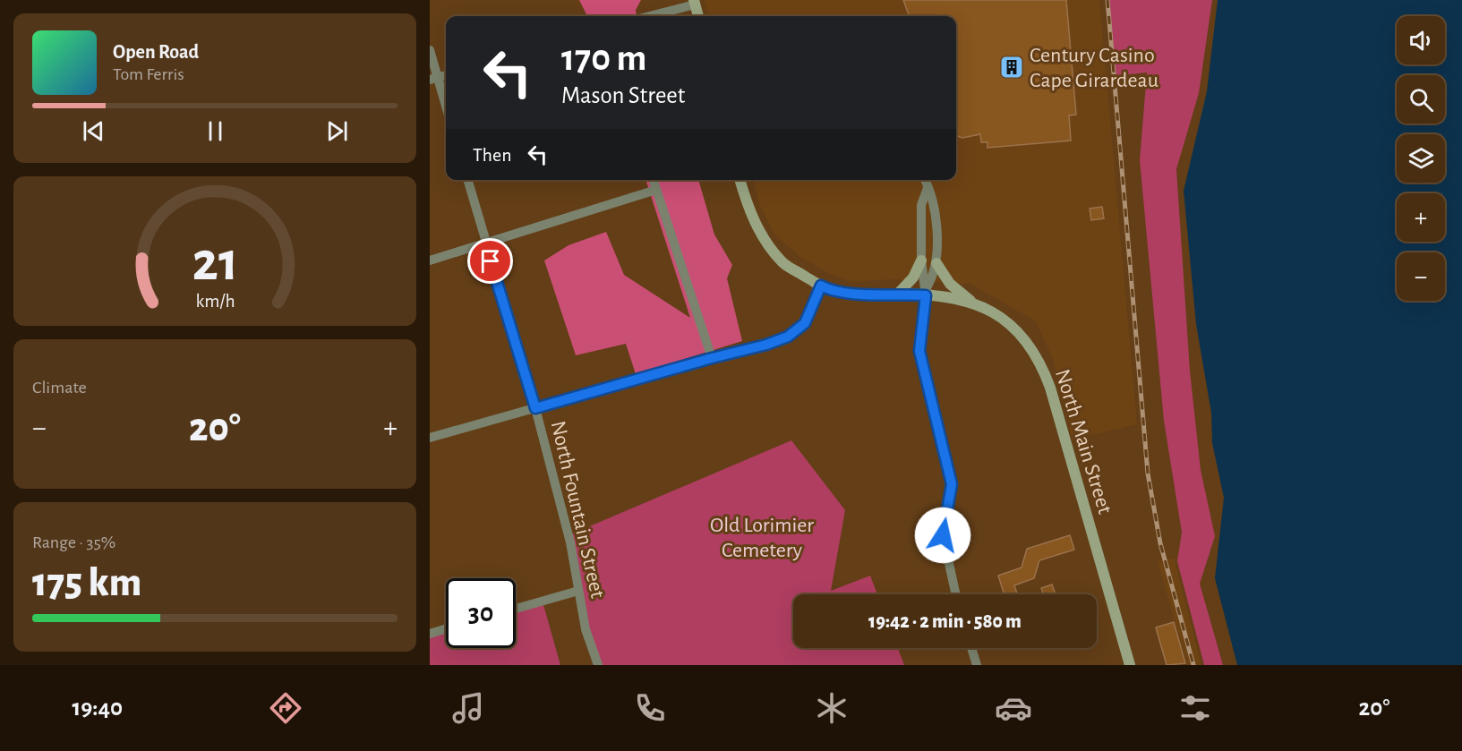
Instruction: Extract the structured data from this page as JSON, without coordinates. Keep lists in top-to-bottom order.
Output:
{
  "streets": {
    "main road": ["North Main Street"],
    "street": ["North Fountain Street"]
  },
  "parks": ["Old Lorimier Cemetery"],
  "places": {
    "building": ["Century Casino Cape Girardeau"]
  },
  "page": {
    "map_buttons": ["+", "−"],
    "turn": ["170 m", "Mason Street"],
    "song": ["Open Road", "Tom Ferris"],
    "then": "Then",
    "tile": [
      "Climate",
      ["Range · 35%", "175 km"]
    ],
    "heat": ["−", "20°", "+"],
    "limit": "30",
    "trip": "19:42 · 2 min · 580 m",
    "tabs": ["19:40", "20°"],
    "gauge": ["21", "km/h"]
  }
}
